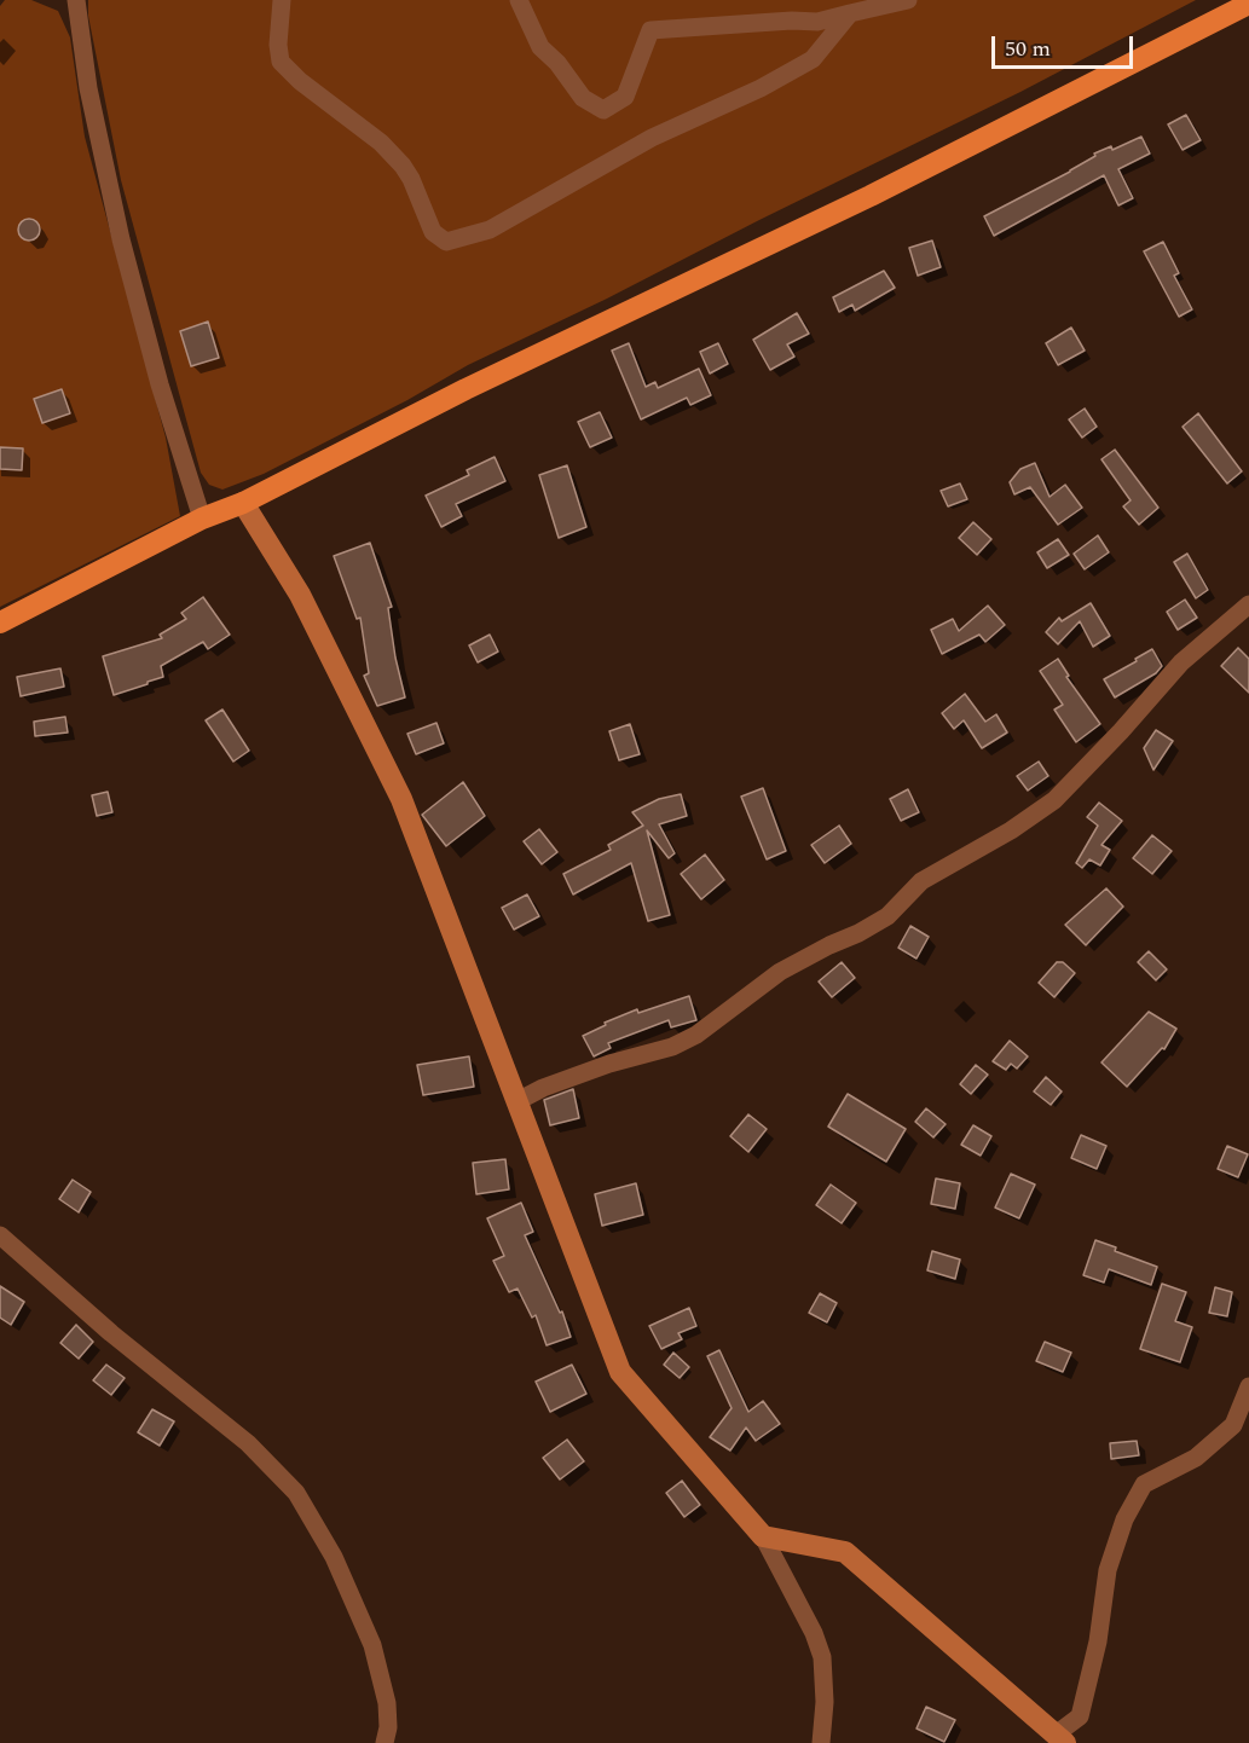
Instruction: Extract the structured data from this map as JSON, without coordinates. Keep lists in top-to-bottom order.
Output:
{
  "scale_bar": "50 m"
}
